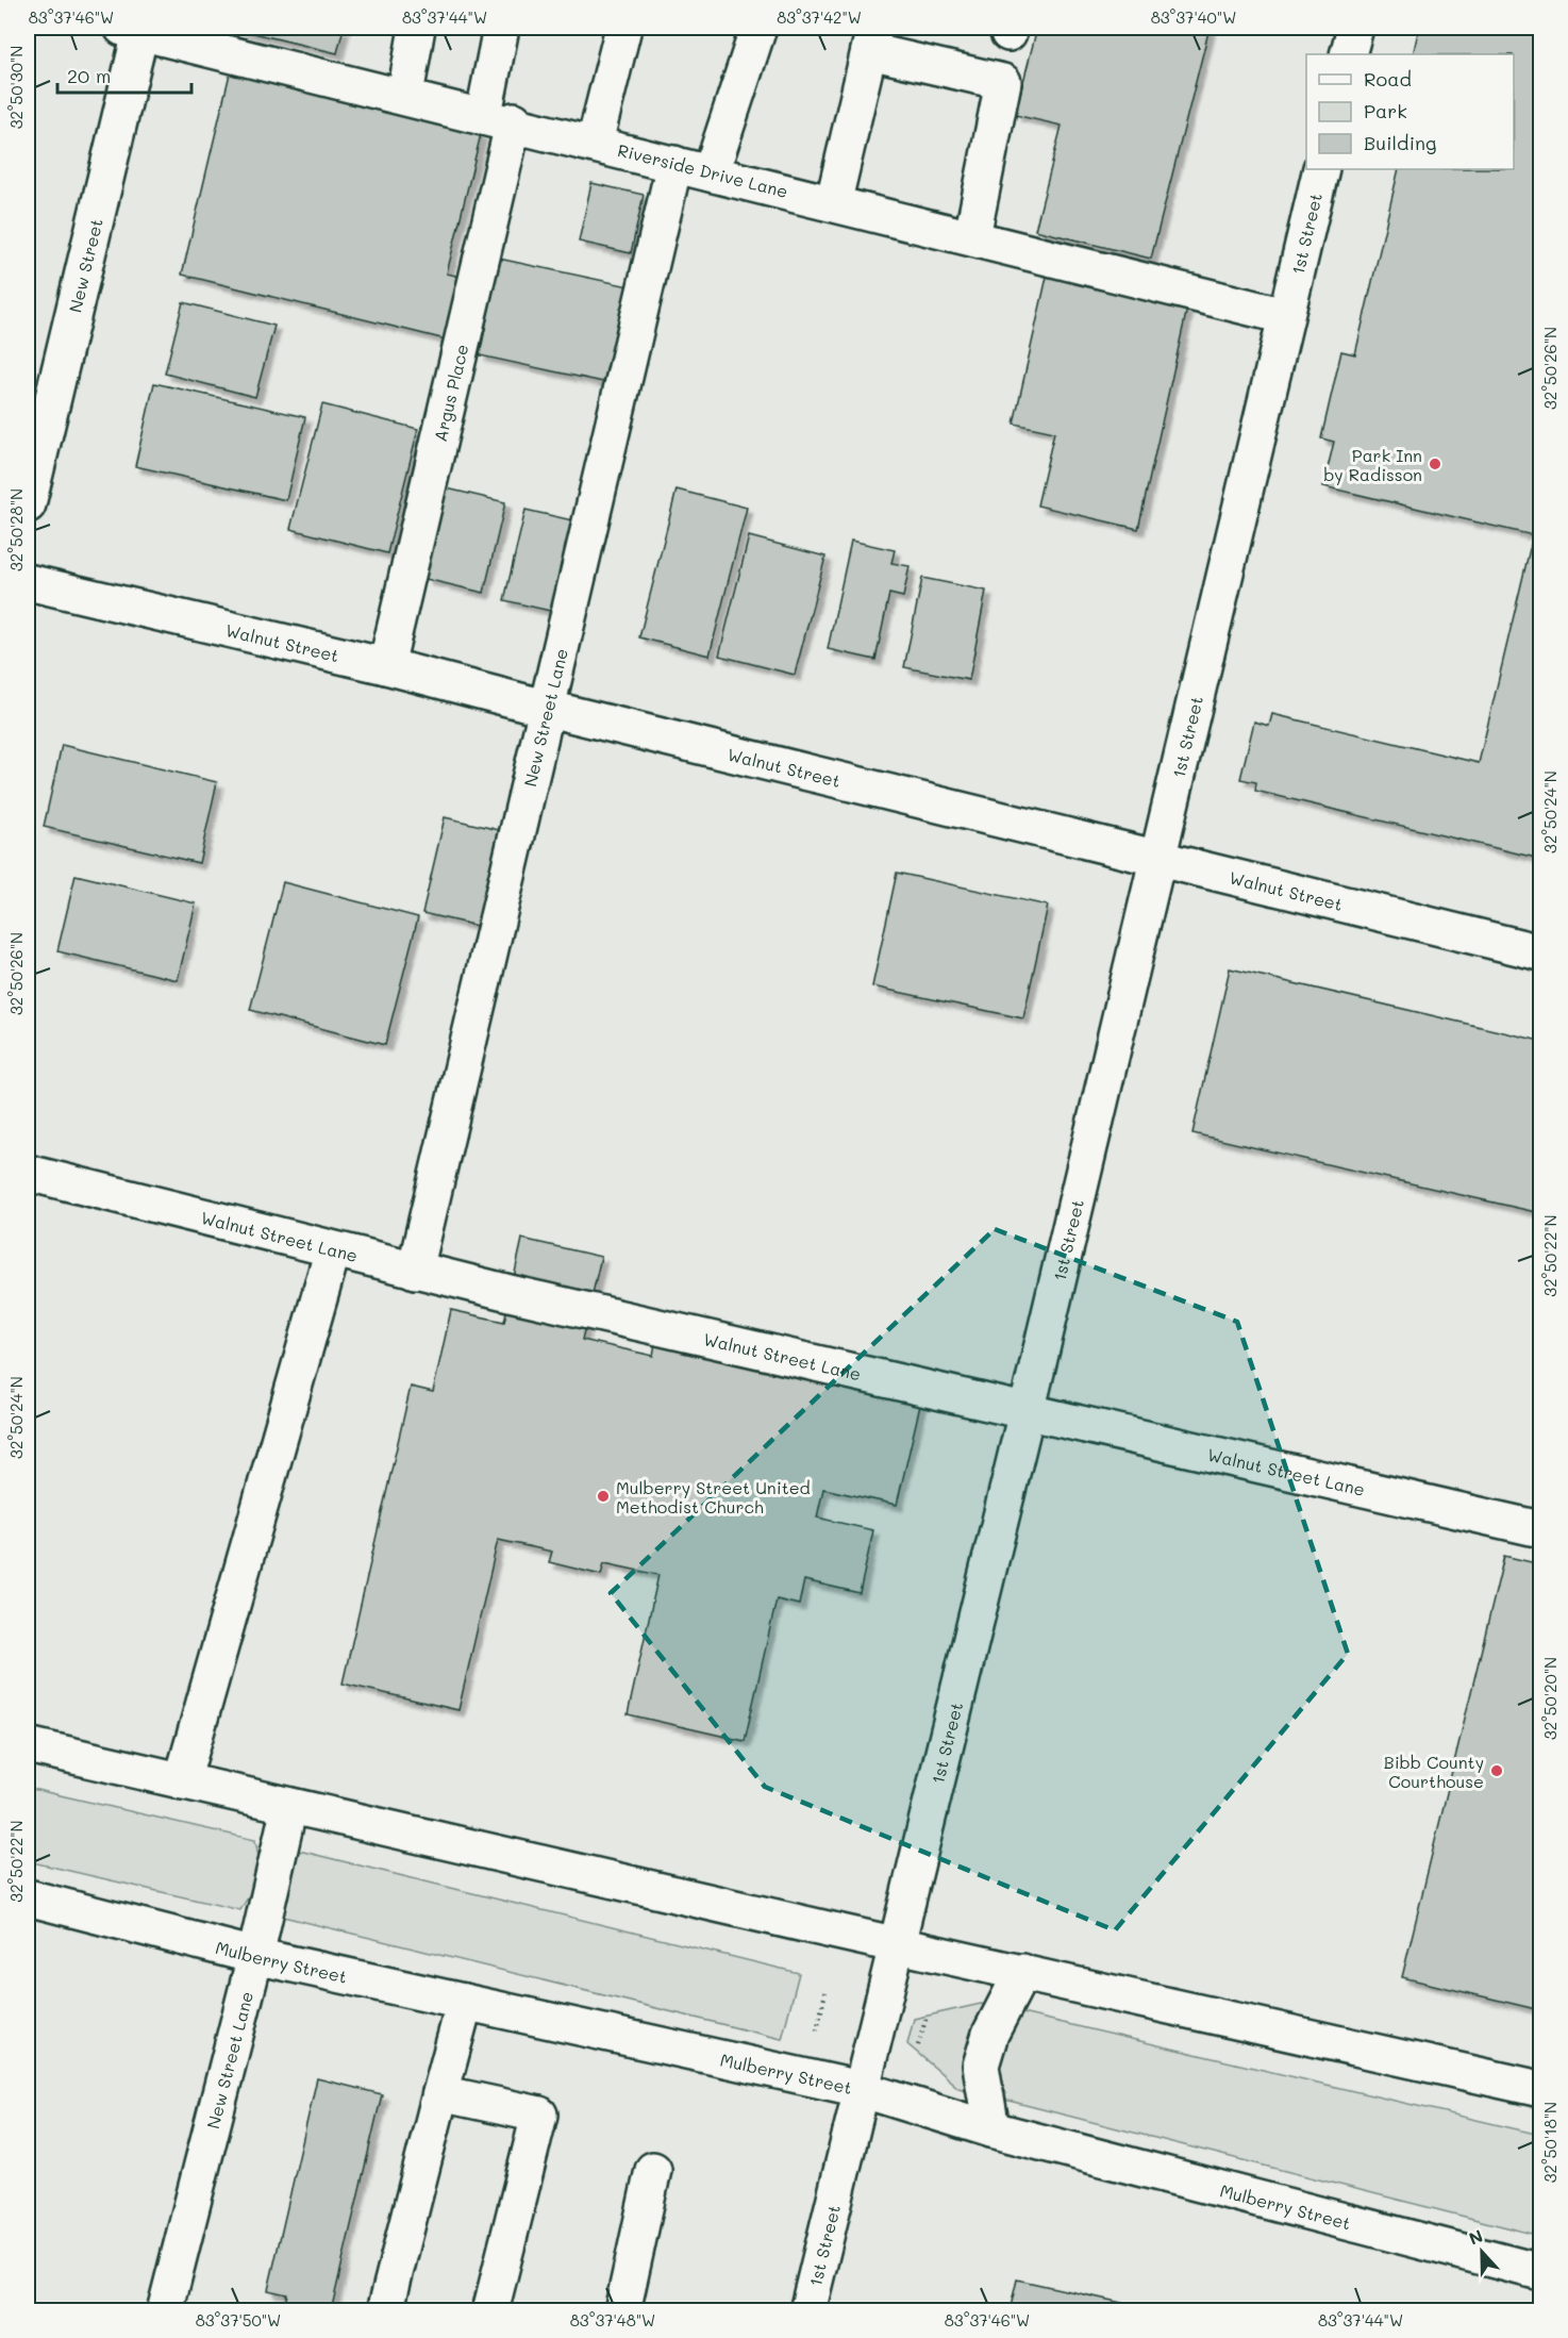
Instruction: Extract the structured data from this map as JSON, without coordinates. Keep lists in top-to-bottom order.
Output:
{
  "streets": {
    "street": [
      "Riverside Drive Lane",
      "1st Street",
      "New Street",
      "Argus Place",
      "Walnut Street",
      "New Street Lane",
      "Walnut Street Lane",
      "Mulberry Street"
    ]
  },
  "crossings": [
    ["Riverside Drive Lane", "1st Street"],
    ["Riverside Drive Lane", "New Street"],
    ["Riverside Drive Lane", "Argus Place"],
    ["Riverside Drive Lane", "New Street Lane"],
    ["1st Street", "Walnut Street"],
    ["1st Street", "Walnut Street Lane"],
    ["1st Street", "Mulberry Street"],
    ["Argus Place", "Walnut Street"],
    ["Walnut Street", "New Street Lane"],
    ["New Street Lane", "Walnut Street Lane"],
    ["New Street Lane", "Mulberry Street"]
  ],
  "places": ["Park Inn by Radisson", "Mulberry Street United Methodist Church", "Bibb County Courthouse"],
  "legend": ["Road", "Park", "Building"],
  "scale_bar": "20 m",
  "north": "top",
  "coordinates": [
    "83°37'46\"W",
    "83°37'44\"W",
    "83°37'42\"W",
    "83°37'40\"W",
    "32°50'30\"N",
    "32°50'26\"N",
    "32°50'28\"N",
    "32°50'24\"N",
    "32°50'22\"N",
    "32°50'20\"N",
    "32°50'18\"N",
    "83°37'50\"W",
    "83°37'48\"W"
  ]
}
